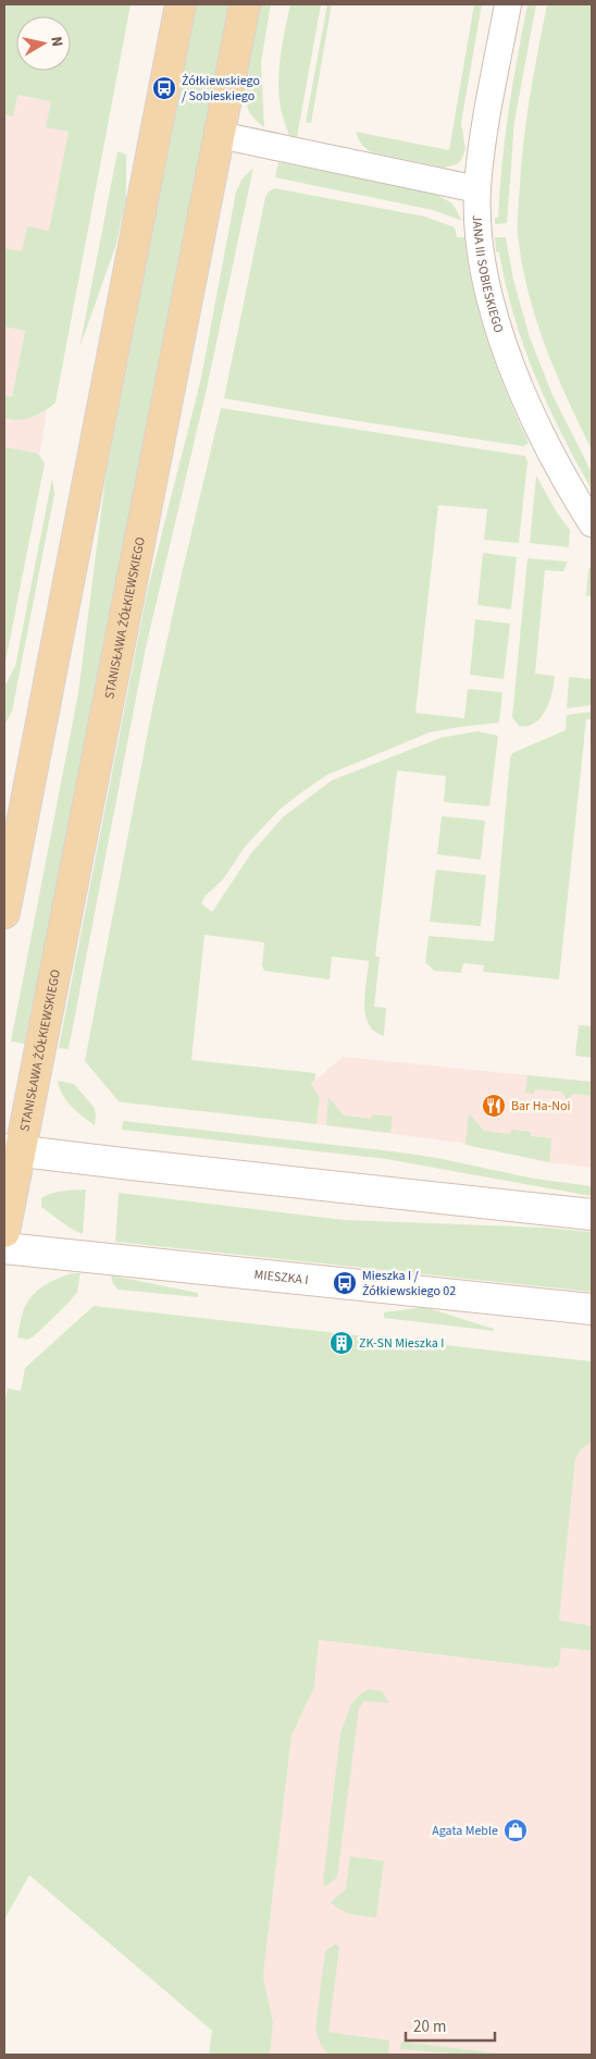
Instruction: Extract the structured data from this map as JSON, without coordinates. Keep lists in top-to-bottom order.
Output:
{
  "streets": {
    "main road": ["STANISŁAWA ŻÓŁKIEWSKIEGO"],
    "street": ["JANA III SOBIESKIEGO", "MIESZKA I"]
  },
  "places": {
    "bus stop": ["Żółkiewskiego / Sobieskiego", "Mieszka I / Żółkiewskiego 02"],
    "restaurant": ["Bar Ha-Noi"],
    "building": ["ZK-SN Mieszka I"],
    "shop": ["Agata Meble"]
  },
  "scale_bar": "20 m",
  "north": "right"
}
